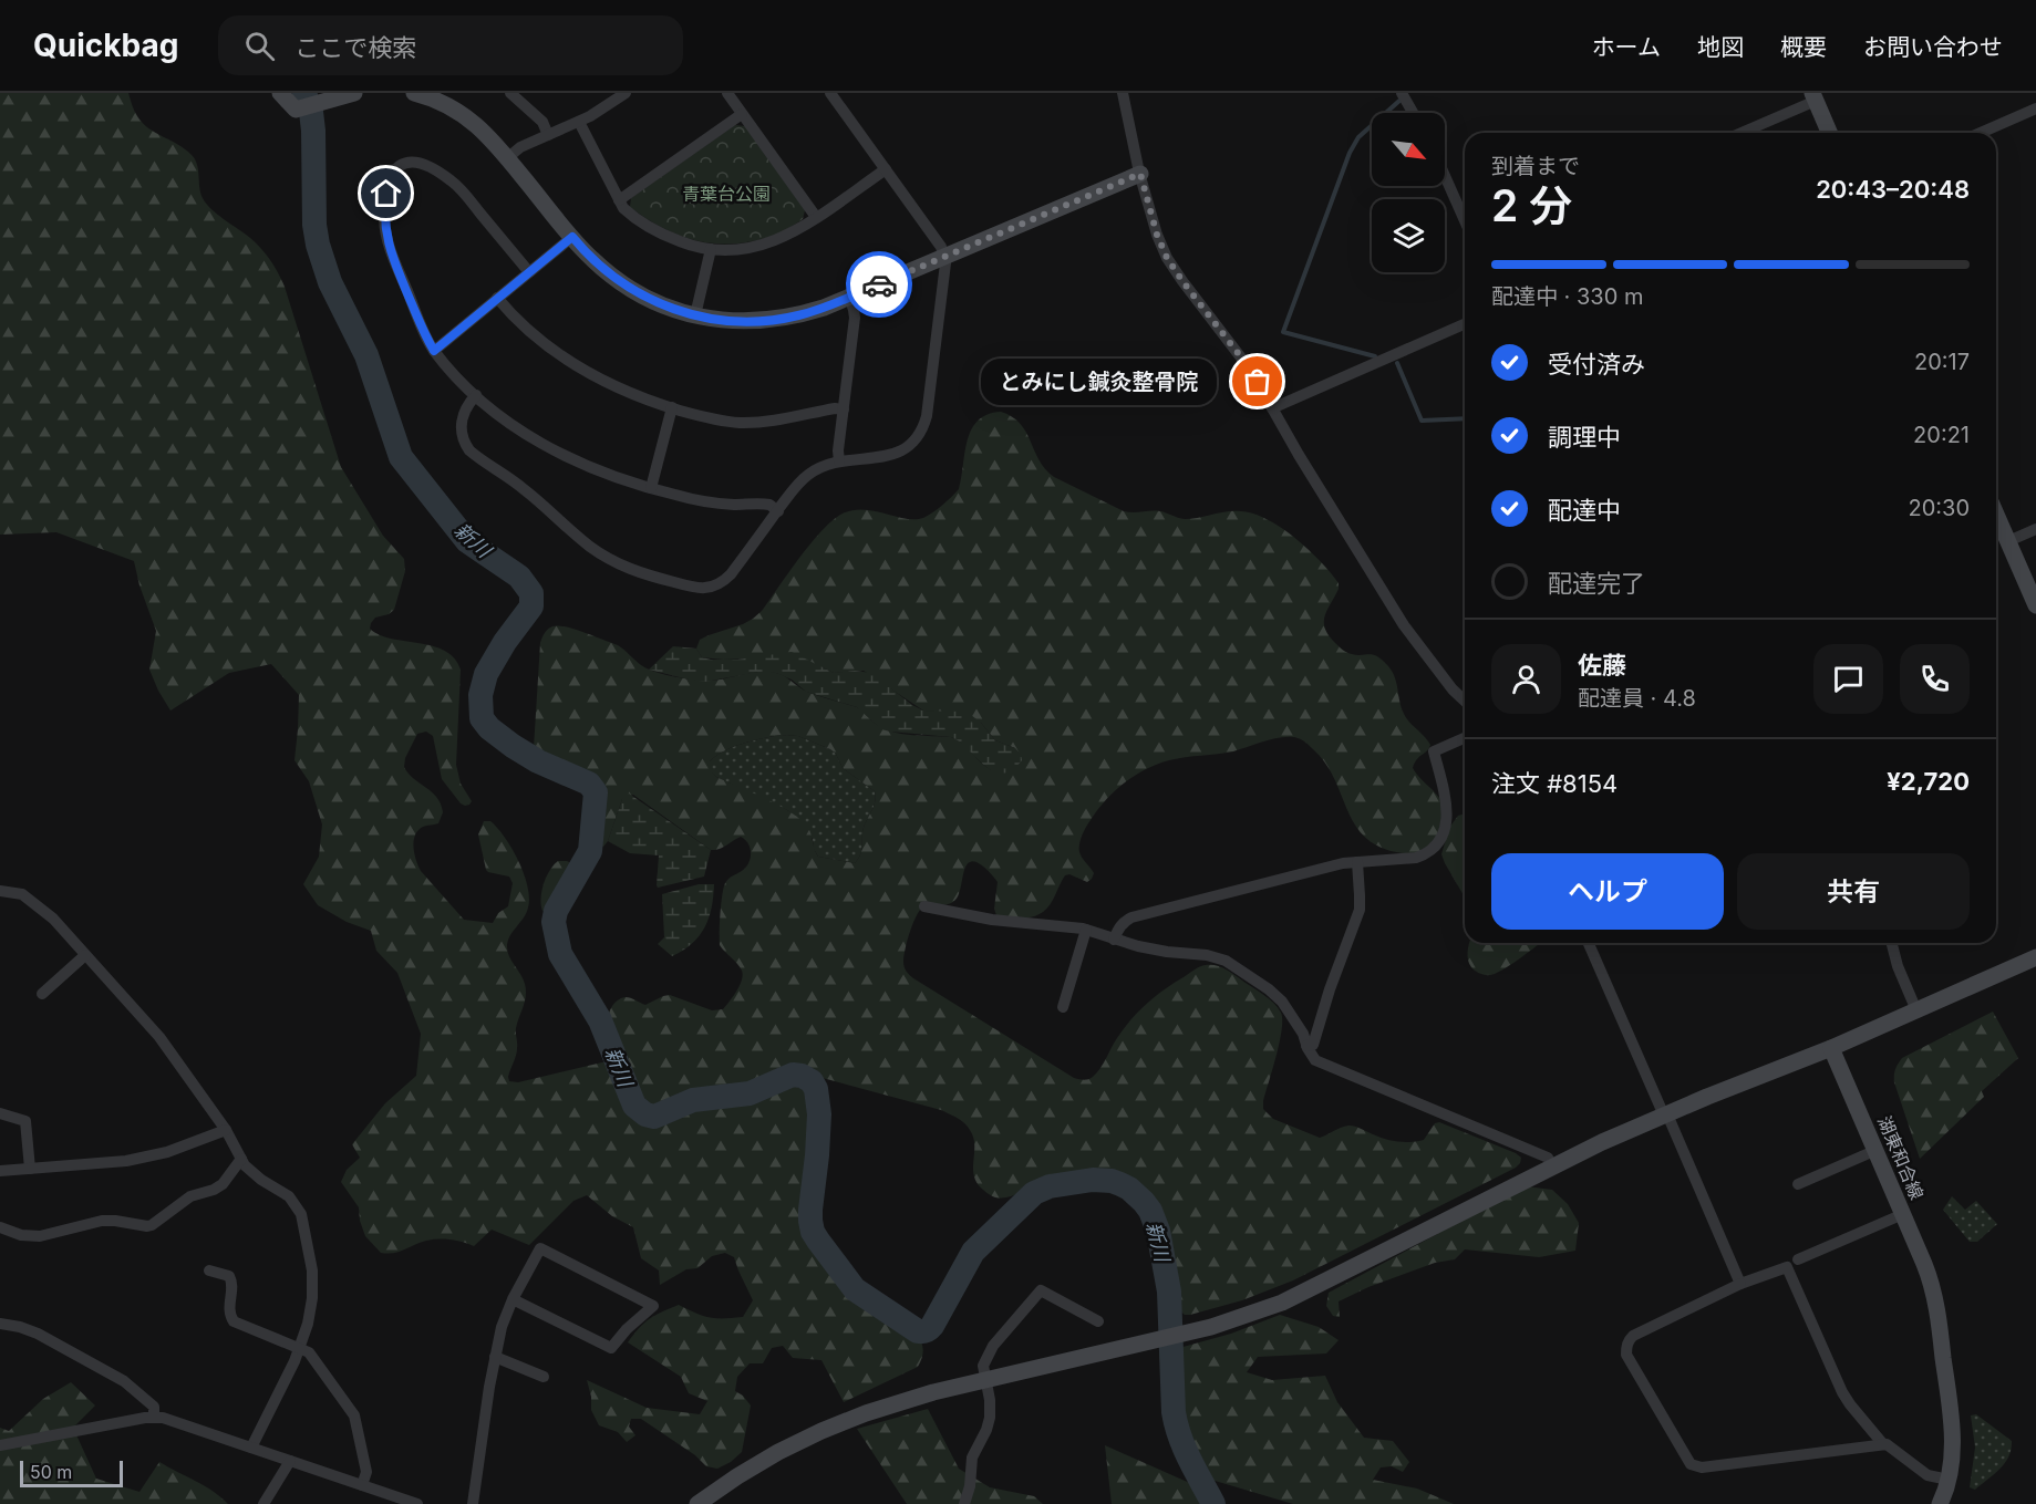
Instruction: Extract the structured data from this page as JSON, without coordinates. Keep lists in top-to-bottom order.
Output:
{
  "streets": {
    "street": ["湖東和合線"]
  },
  "water": ["新川"],
  "parks": ["青葉台公園"],
  "places": ["とみにし鍼灸整骨院"],
  "scale_bar": "50 m",
  "north": "bottom right",
  "page": {
    "header": "Quickbag",
    "search": "ここで検索",
    "nav": [
      "ホーム",
      "地図",
      "概要",
      "お問い合わせ"
    ],
    "heading": ["2 分", "到着まで", "20:43–20:48"],
    "panel": [
      "佐藤",
      "配達員 · 4.8",
      "注文 #8154",
      "¥2,720"
    ],
    "bar": "配達中 · 330 m",
    "list": [
      ["受付済み", "20:17"],
      ["調理中", "20:21"],
      ["配達中", "20:30"],
      "配達完了"
    ],
    "bubble": "とみにし鍼灸整骨院",
    "buttons": ["ヘルプ", "共有"],
    "scale": "50 m"
  }
}
